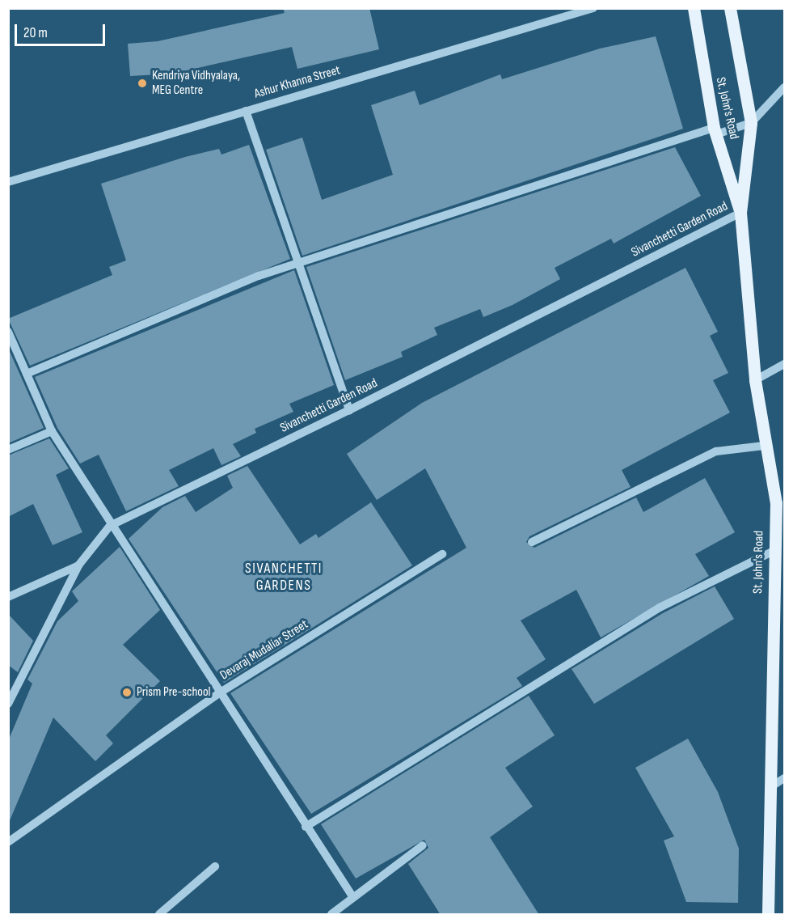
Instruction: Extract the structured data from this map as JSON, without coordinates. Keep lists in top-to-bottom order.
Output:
{
  "streets": {
    "main road": ["St. John's Road"],
    "street": ["Ashur Khanna Street", "Sivanchetti Garden Road", "Devaraj Mudaliar Street"]
  },
  "crossings": [
    ["St. John's Road", "Sivanchetti Garden Road"]
  ],
  "districts": ["SIVANCHETTI GARDENS"],
  "places": ["Kendriya Vidhyalaya, MEG Centre", "Prism Pre-school"],
  "scale_bar": "20 m"
}
